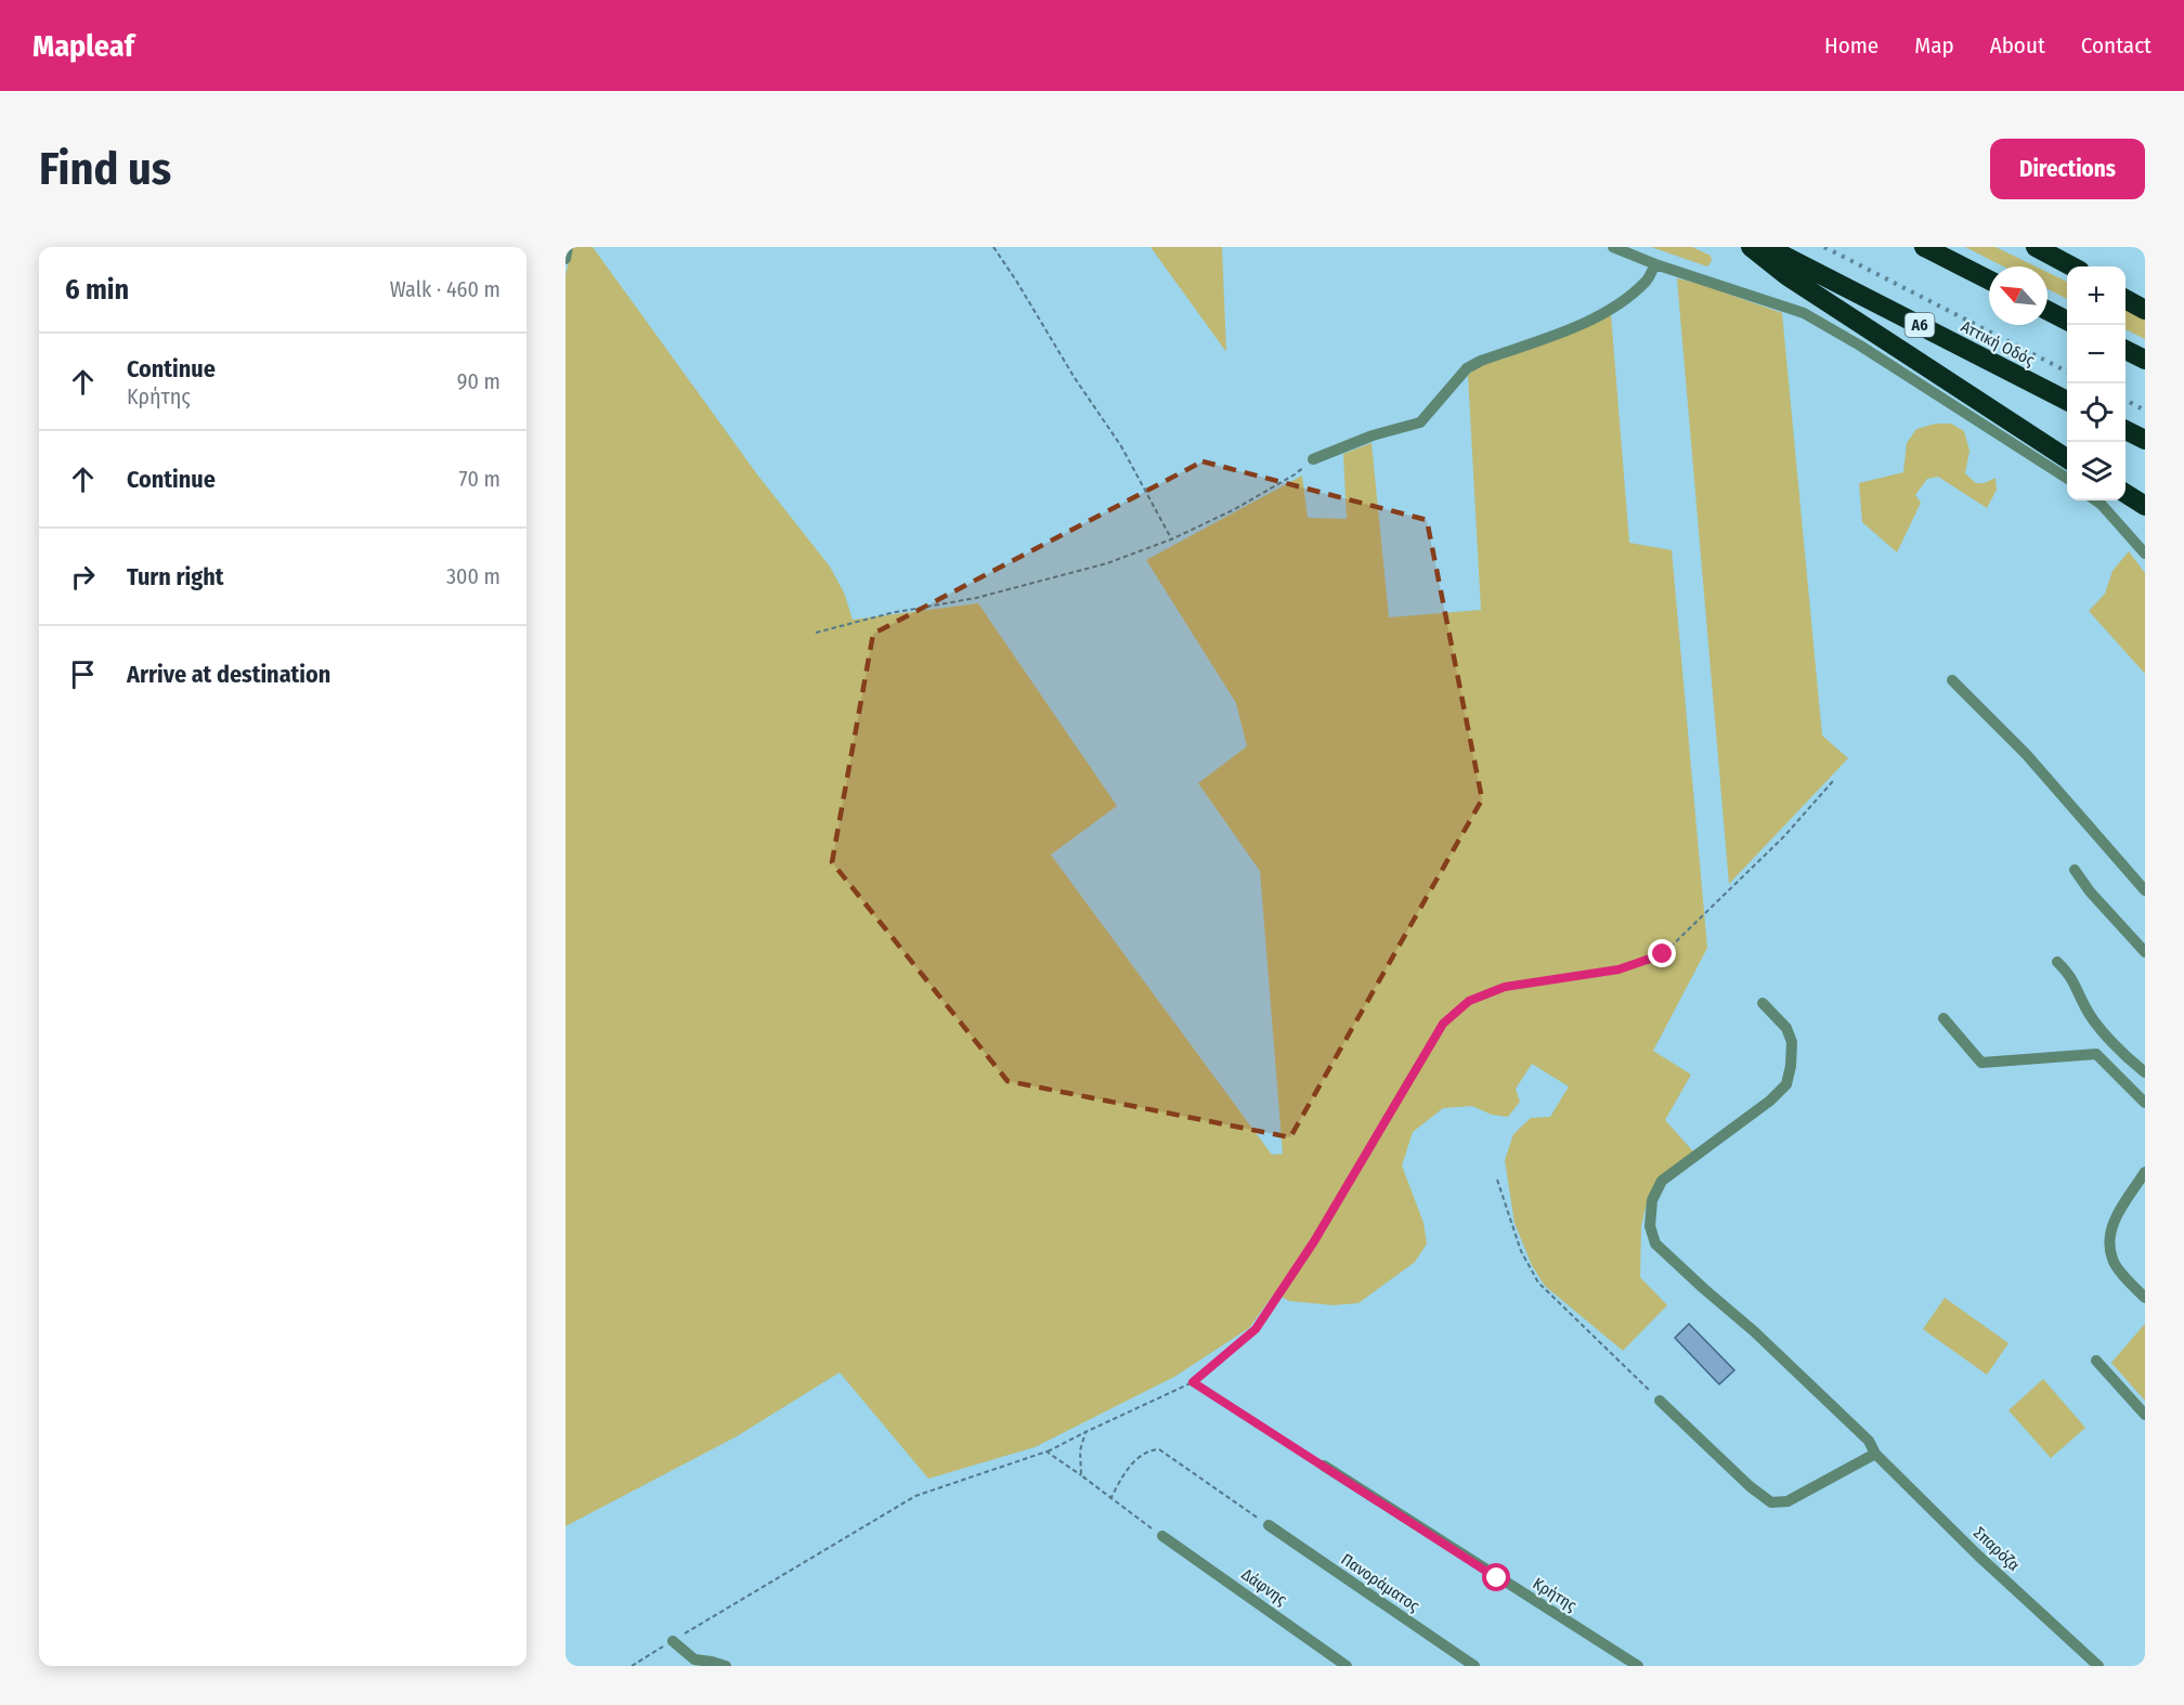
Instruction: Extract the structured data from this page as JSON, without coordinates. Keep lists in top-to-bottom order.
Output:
{
  "streets": {
    "highway": ["Α6", "Αττική Οδός"],
    "street": [
      "Σπαρόζα",
      "Πανοράματος",
      "Δάφνης",
      "Κρήτης"
    ]
  },
  "north": "top left",
  "page": {
    "header": "Mapleaf",
    "nav": [
      "Home",
      "Map",
      "About",
      "Contact"
    ],
    "buttons": "Directions",
    "title": "Find us",
    "heading": ["6 min", "Walk · 460 m"],
    "map_buttons": ["+", "−"],
    "list": [
      ["Continue", "Κρήτης", "90 m"],
      ["Continue", "70 m"],
      ["Turn right", "300 m"],
      "Arrive at destination"
    ]
  }
}
